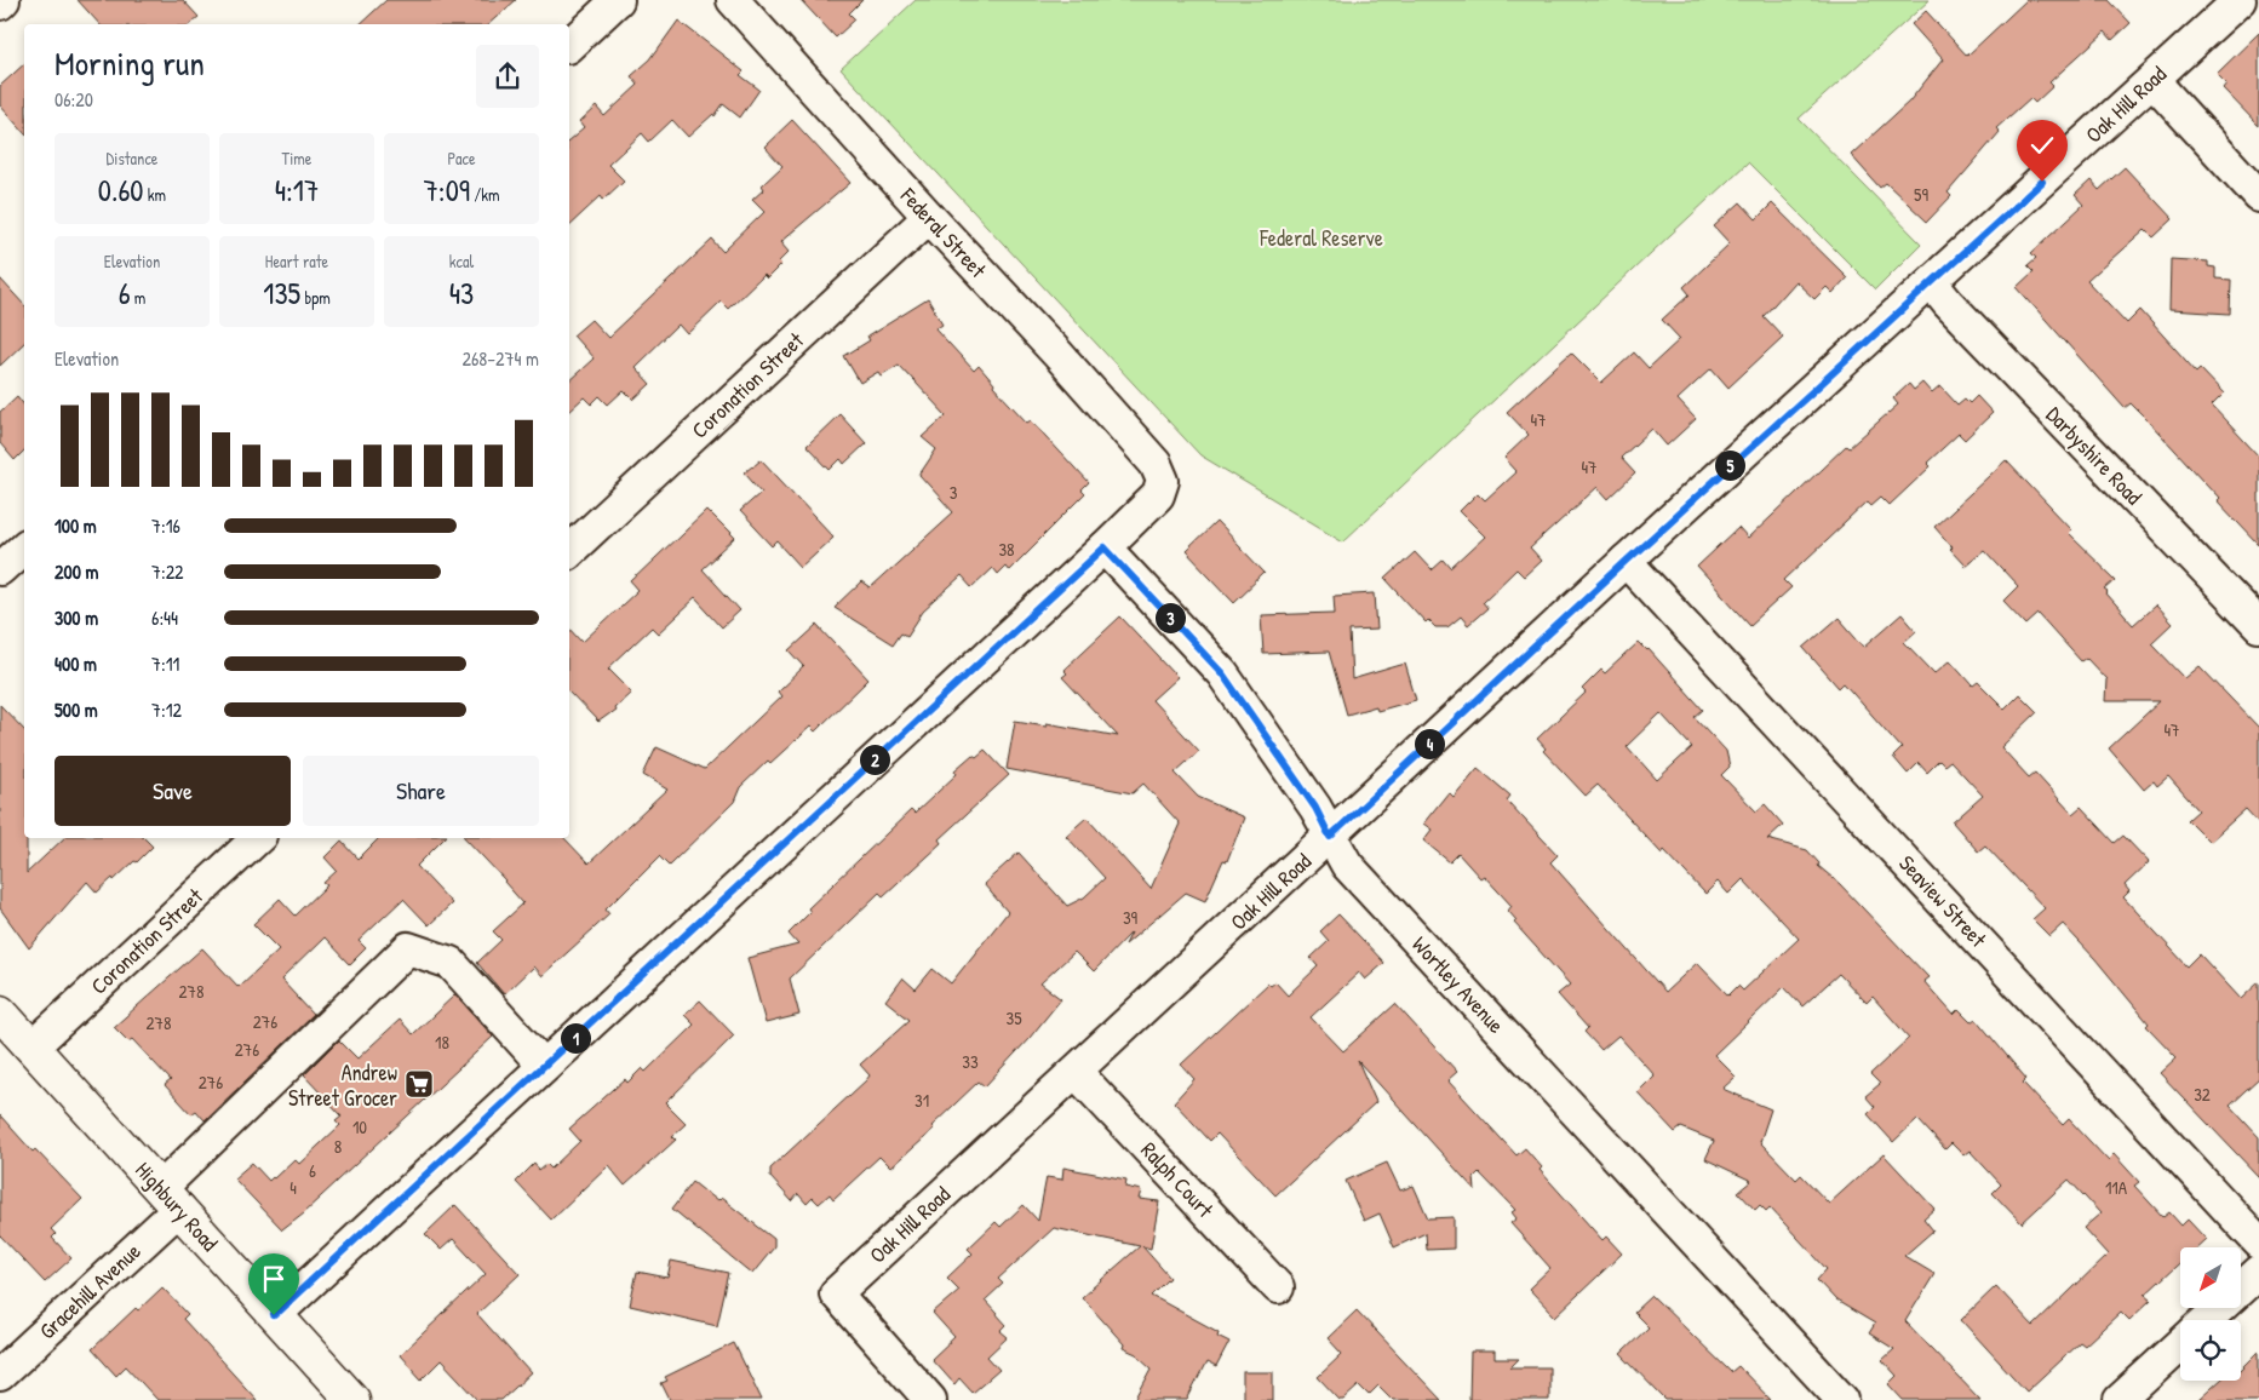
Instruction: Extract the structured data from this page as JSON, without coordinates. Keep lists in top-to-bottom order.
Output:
{
  "streets": {
    "main road": ["Highbury Road"],
    "street": [
      "Oak Hill Road",
      "Federal Street",
      "Coronation Street",
      "Darbyshire Road",
      "Seaview Street",
      "Wortley Avenue",
      "Ralph Court",
      "Gracehill Avenue"
    ]
  },
  "crossings": [
    ["Oak Hill Road", "Darbyshire Road"],
    ["Oak Hill Road", "Seaview Street"],
    ["Oak Hill Road", "Wortley Avenue"],
    ["Oak Hill Road", "Ralph Court"],
    ["Federal Street", "Coronation Street"],
    ["Federal Street", "Wortley Avenue"],
    ["Coronation Street", "Highbury Road"],
    ["Highbury Road", "Gracehill Avenue"]
  ],
  "parks": ["Federal Reserve"],
  "places": {
    "supermarket": ["Andrew Street Grocer"]
  },
  "house_numbers": [
    "59",
    "47",
    "47",
    "3",
    "38",
    "47",
    "39",
    "278",
    "35",
    "276",
    "278",
    "18",
    "276",
    "33",
    "276",
    "32",
    "31",
    "10",
    "8",
    "6",
    "4",
    "11A"
  ],
  "north": "bottom left",
  "page": {
    "heading": ["Morning run", "06:20"],
    "stats": [
      ["Distance", "0.60 km"],
      ["Time", "4:17"],
      ["Pace", "7:09 /km"],
      ["Elevation", "6 m"],
      ["Heart rate", "135 bpm"],
      ["kcal", "43"]
    ],
    "chart": ["Elevation", "268–274 m"],
    "pins": [
      "5",
      "3",
      "4",
      "2",
      "1"
    ],
    "list": [
      {
        "name": "100 m",
        "note": "7:16"
      },
      {
        "name": "200 m",
        "note": "7:22"
      },
      {
        "name": "300 m",
        "note": "6:44"
      },
      {
        "name": "400 m",
        "note": "7:11"
      },
      {
        "name": "500 m",
        "note": "7:12"
      }
    ],
    "buttons": ["Save", "Share"]
  }
}
